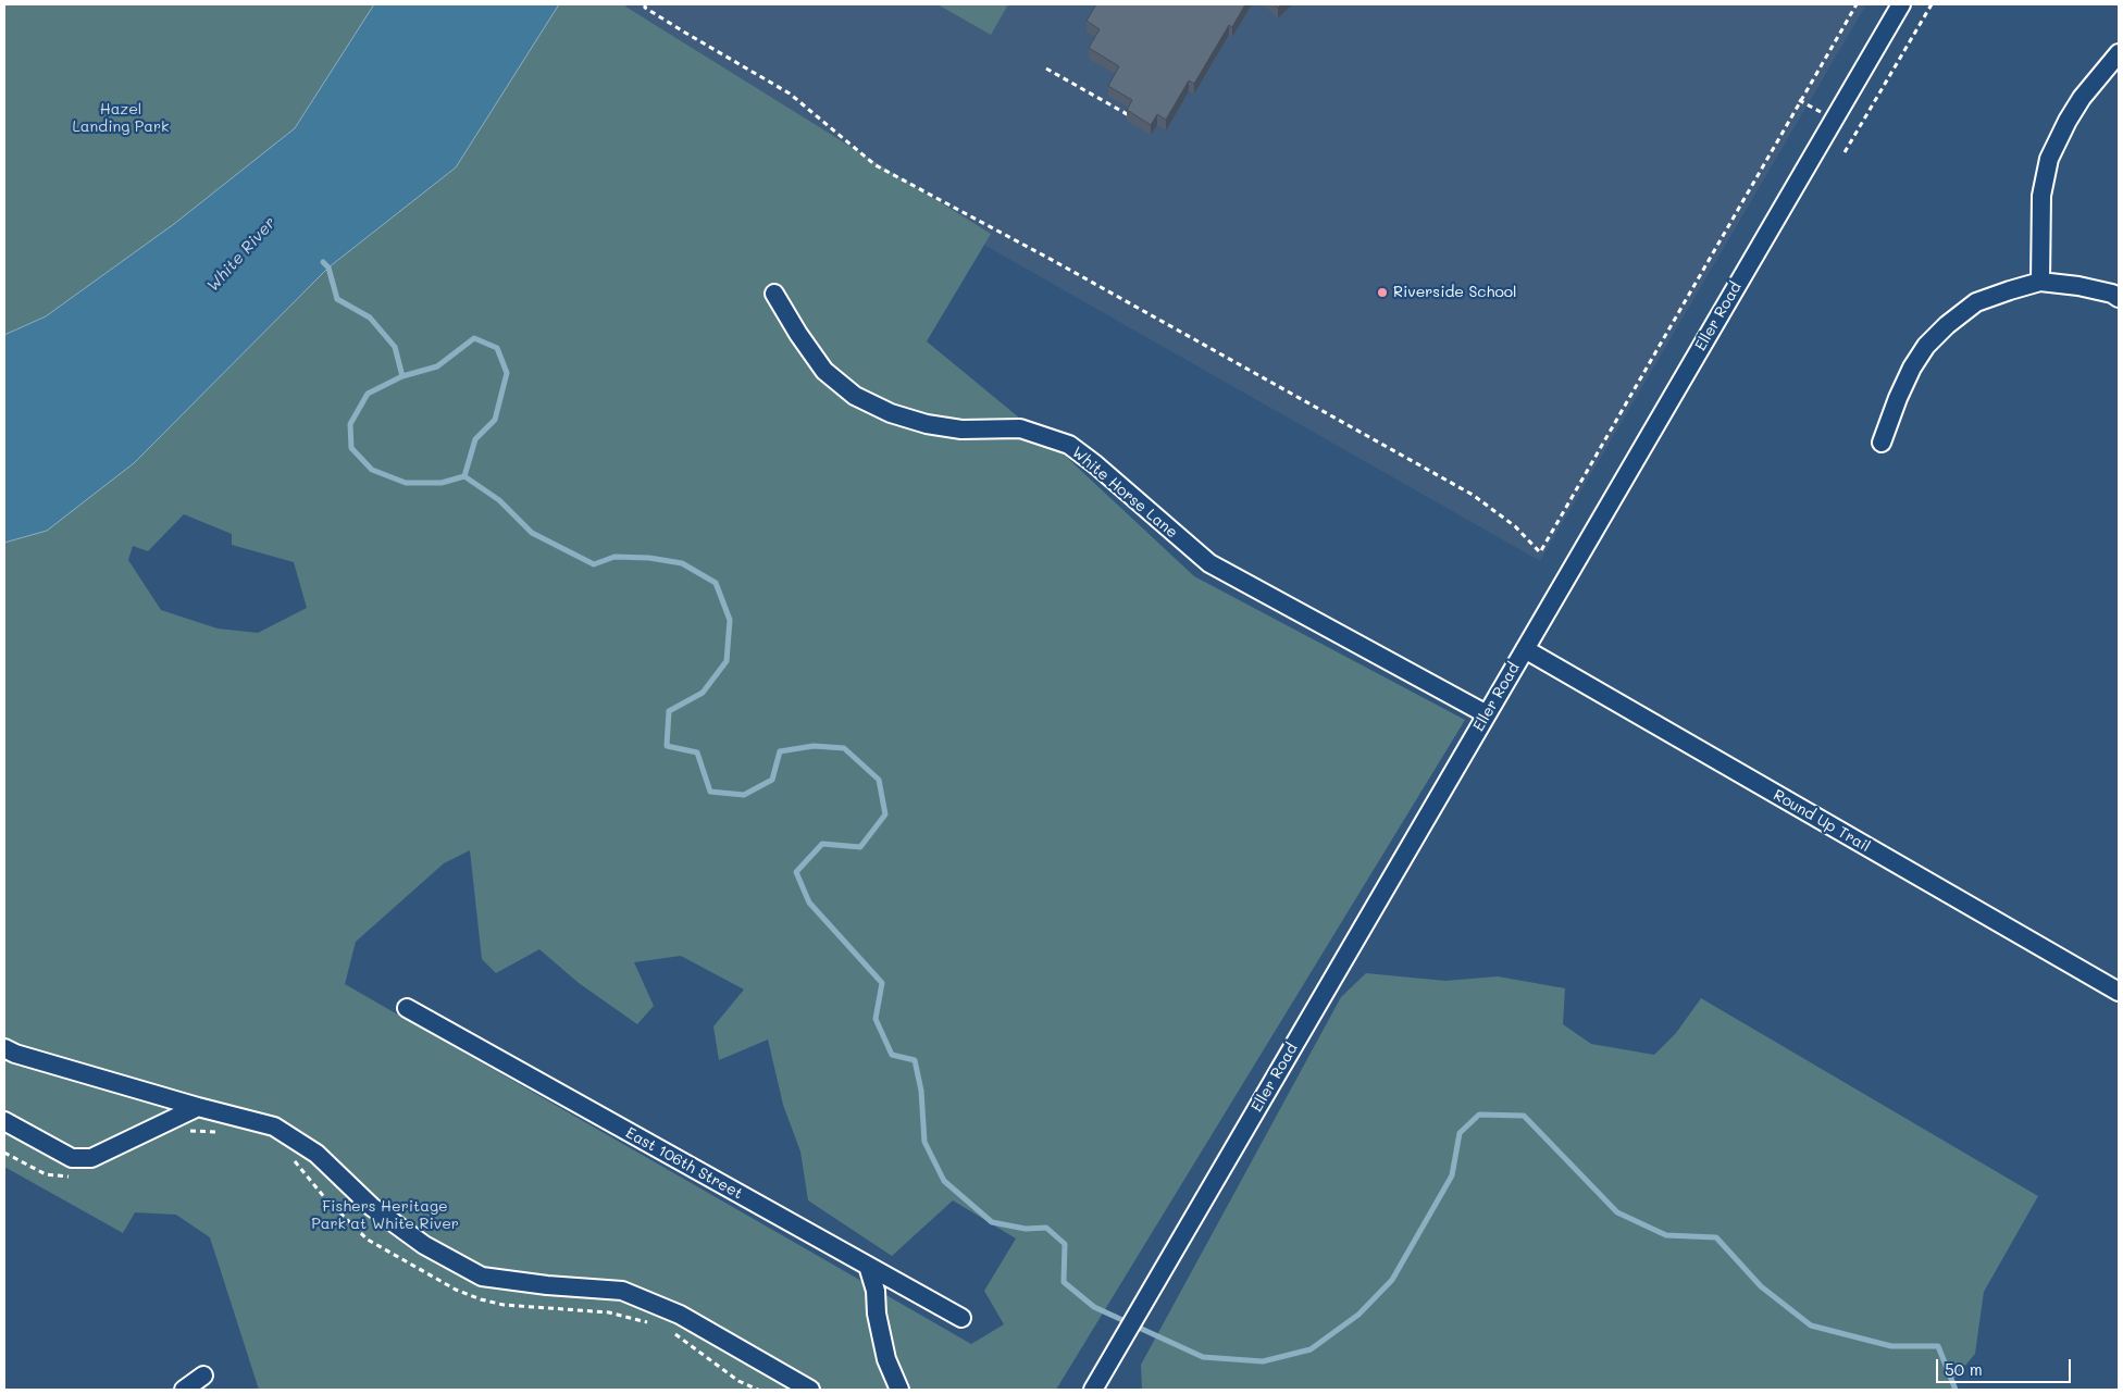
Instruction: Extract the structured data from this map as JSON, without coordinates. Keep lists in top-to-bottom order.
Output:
{
  "streets": {
    "street": [
      "Eller Road",
      "White Horse Lane",
      "Round Up Trail",
      "East 106th Street"
    ]
  },
  "crossings": [
    ["Eller Road", "White Horse Lane"],
    ["Eller Road", "Round Up Trail"]
  ],
  "water": ["White River"],
  "parks": ["Hazel Landing Park", "Fishers Heritage Park at White River"],
  "places": ["Riverside School"],
  "scale_bar": "50 m"
}
